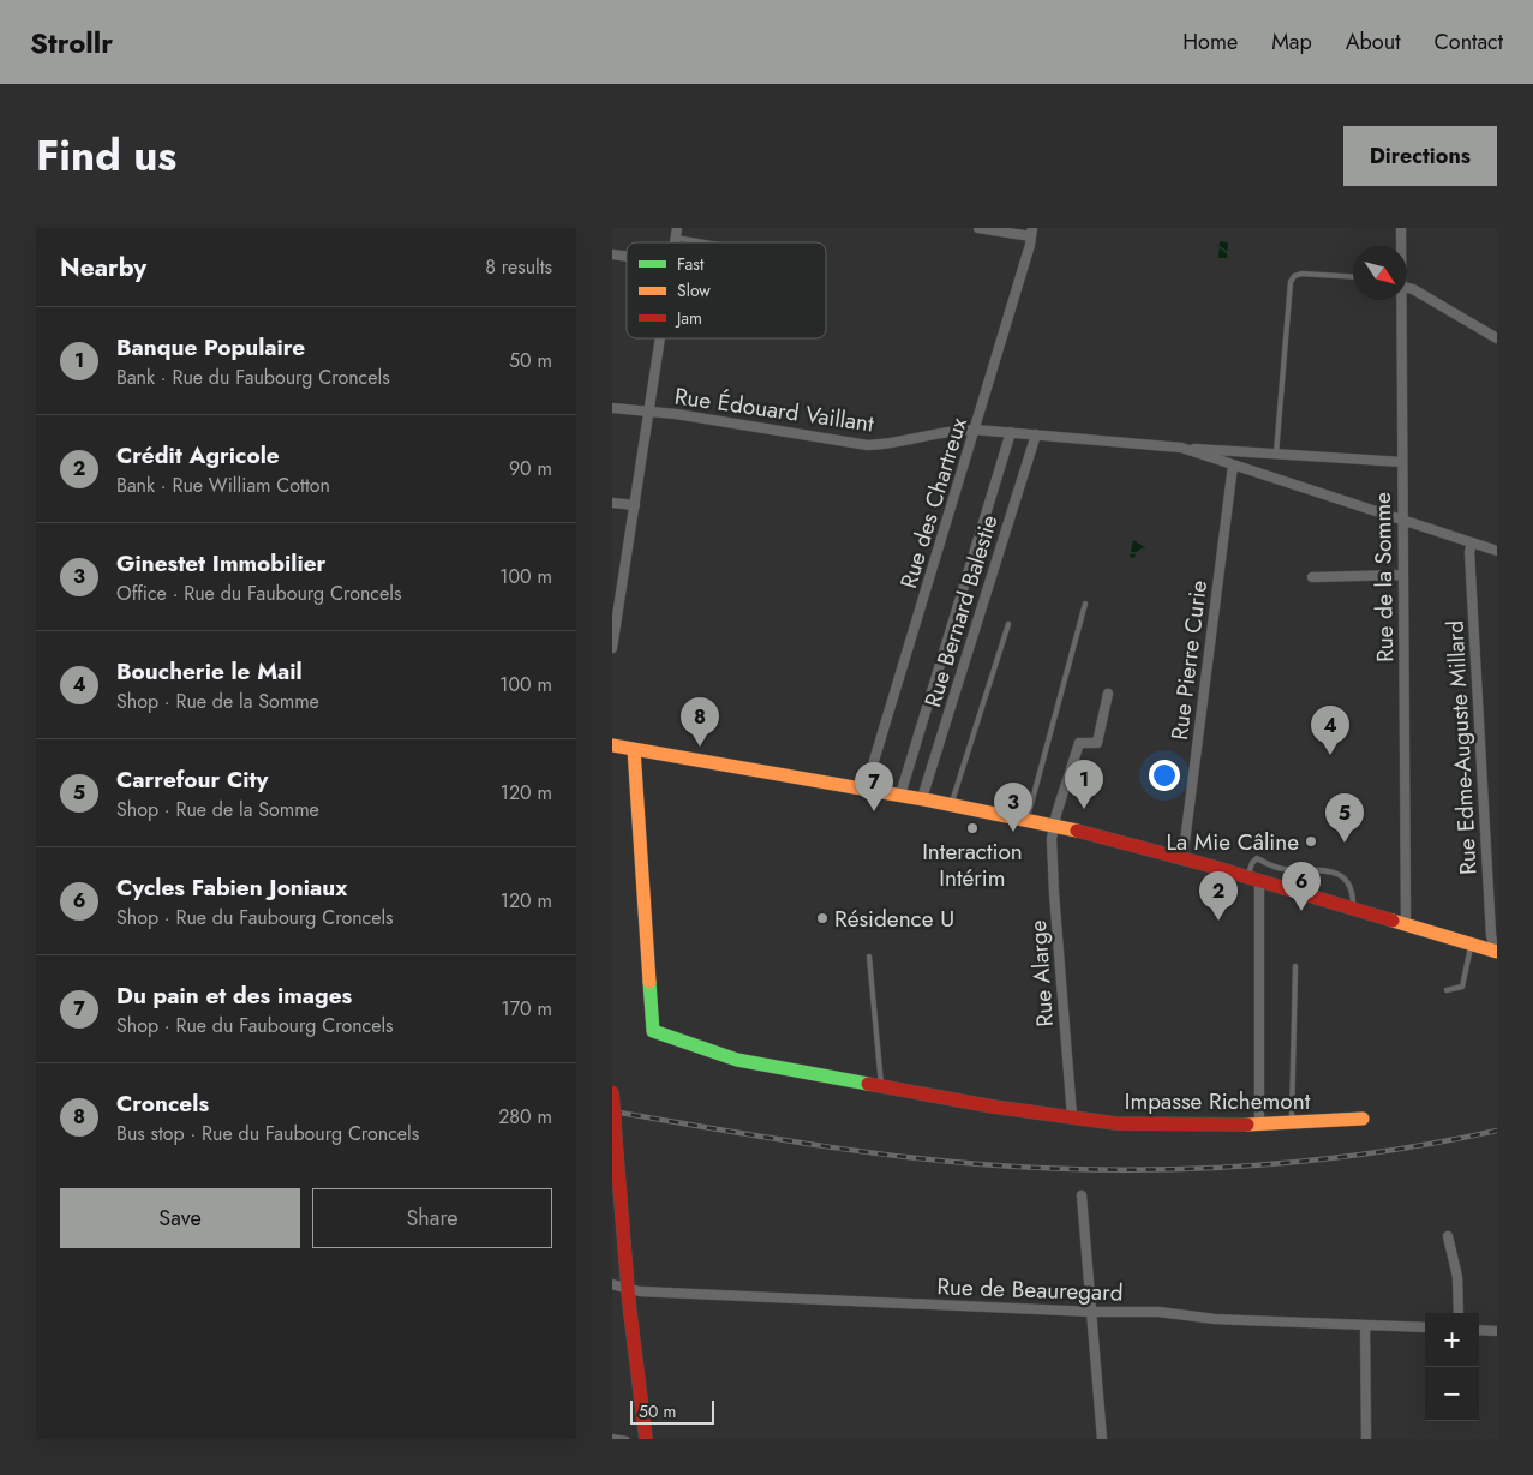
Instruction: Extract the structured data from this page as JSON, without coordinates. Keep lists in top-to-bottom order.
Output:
{
  "streets": {
    "street": [
      "Rue Édouard Vaillant",
      "Rue des Chartreux",
      "Rue de la Somme",
      "Rue Bernard Balestie",
      "Rue Pierre Curie",
      "Rue Edme-Auguste Millard",
      "Rue Alarge",
      "Impasse Richemont",
      "Rue de Beauregard"
    ]
  },
  "crossings": [
    ["Rue Édouard Vaillant", "Rue des Chartreux"],
    ["Rue Édouard Vaillant", "Rue de la Somme"],
    ["Rue Édouard Vaillant", "Rue Bernard Balestie"],
    ["Rue Édouard Vaillant", "Rue Pierre Curie"],
    ["Rue Édouard Vaillant", "Rue Edme-Auguste Millard"],
    ["Rue Alarge", "Impasse Richemont"]
  ],
  "places": ["Interaction Intérim", "La Mie Câline", "Résidence U"],
  "legend": ["Fast", "Slow", "Jam"],
  "scale_bar": "50 m",
  "north": "bottom right",
  "page": {
    "header": "Strollr",
    "nav": [
      "Home",
      "Map",
      "About",
      "Contact"
    ],
    "title": "Find us",
    "buttons": [
      "Directions",
      ["Save", "Share"]
    ],
    "heading": ["Nearby", "8 results"],
    "list": [
      {
        "mark": "1",
        "name": "Banque Populaire",
        "note": "Bank · Rue du Faubourg Croncels",
        "value": "50 m"
      },
      {
        "mark": "2",
        "name": "Crédit Agricole",
        "note": "Bank · Rue William Cotton",
        "value": "90 m"
      },
      {
        "mark": "3",
        "name": "Ginestet Immobilier",
        "note": "Office · Rue du Faubourg Croncels",
        "value": "100 m"
      },
      {
        "mark": "4",
        "name": "Boucherie le Mail",
        "note": "Shop · Rue de la Somme",
        "value": "100 m"
      },
      {
        "mark": "5",
        "name": "Carrefour City",
        "note": "Shop · Rue de la Somme",
        "value": "120 m"
      },
      {
        "mark": "6",
        "name": "Cycles Fabien Joniaux",
        "note": "Shop · Rue du Faubourg Croncels",
        "value": "120 m"
      },
      {
        "mark": "7",
        "name": "Du pain et des images",
        "note": "Shop · Rue du Faubourg Croncels",
        "value": "170 m"
      },
      {
        "mark": "8",
        "name": "Croncels",
        "note": "Bus stop · Rue du Faubourg Croncels",
        "value": "280 m"
      }
    ],
    "pins": [
      "8",
      "4",
      "1",
      "7",
      "3",
      "5",
      "6",
      "2"
    ],
    "map_buttons": ["+", "−"],
    "scale": "50 m"
  }
}
